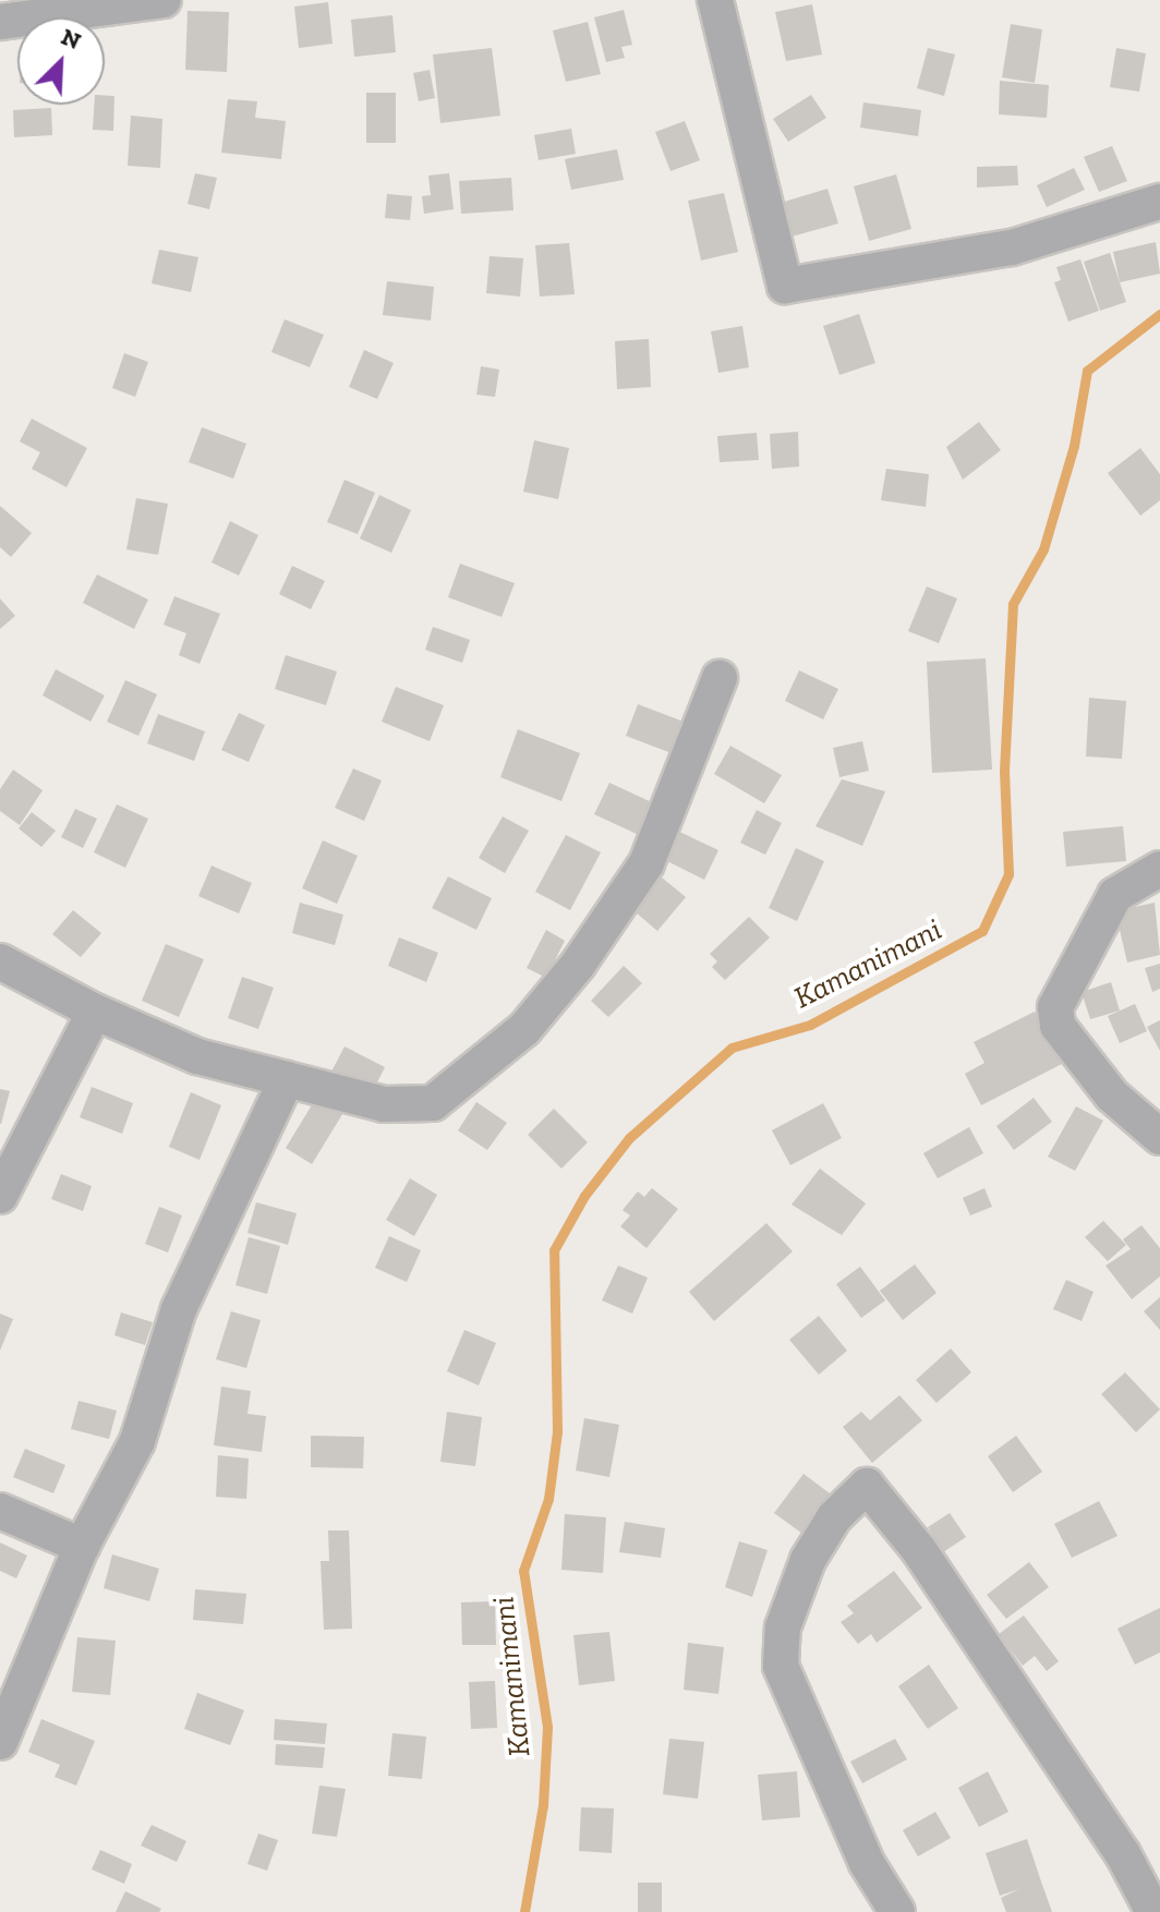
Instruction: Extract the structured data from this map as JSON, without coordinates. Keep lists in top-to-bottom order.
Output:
{
  "water": ["Kamanimani"],
  "north": "top right"
}
